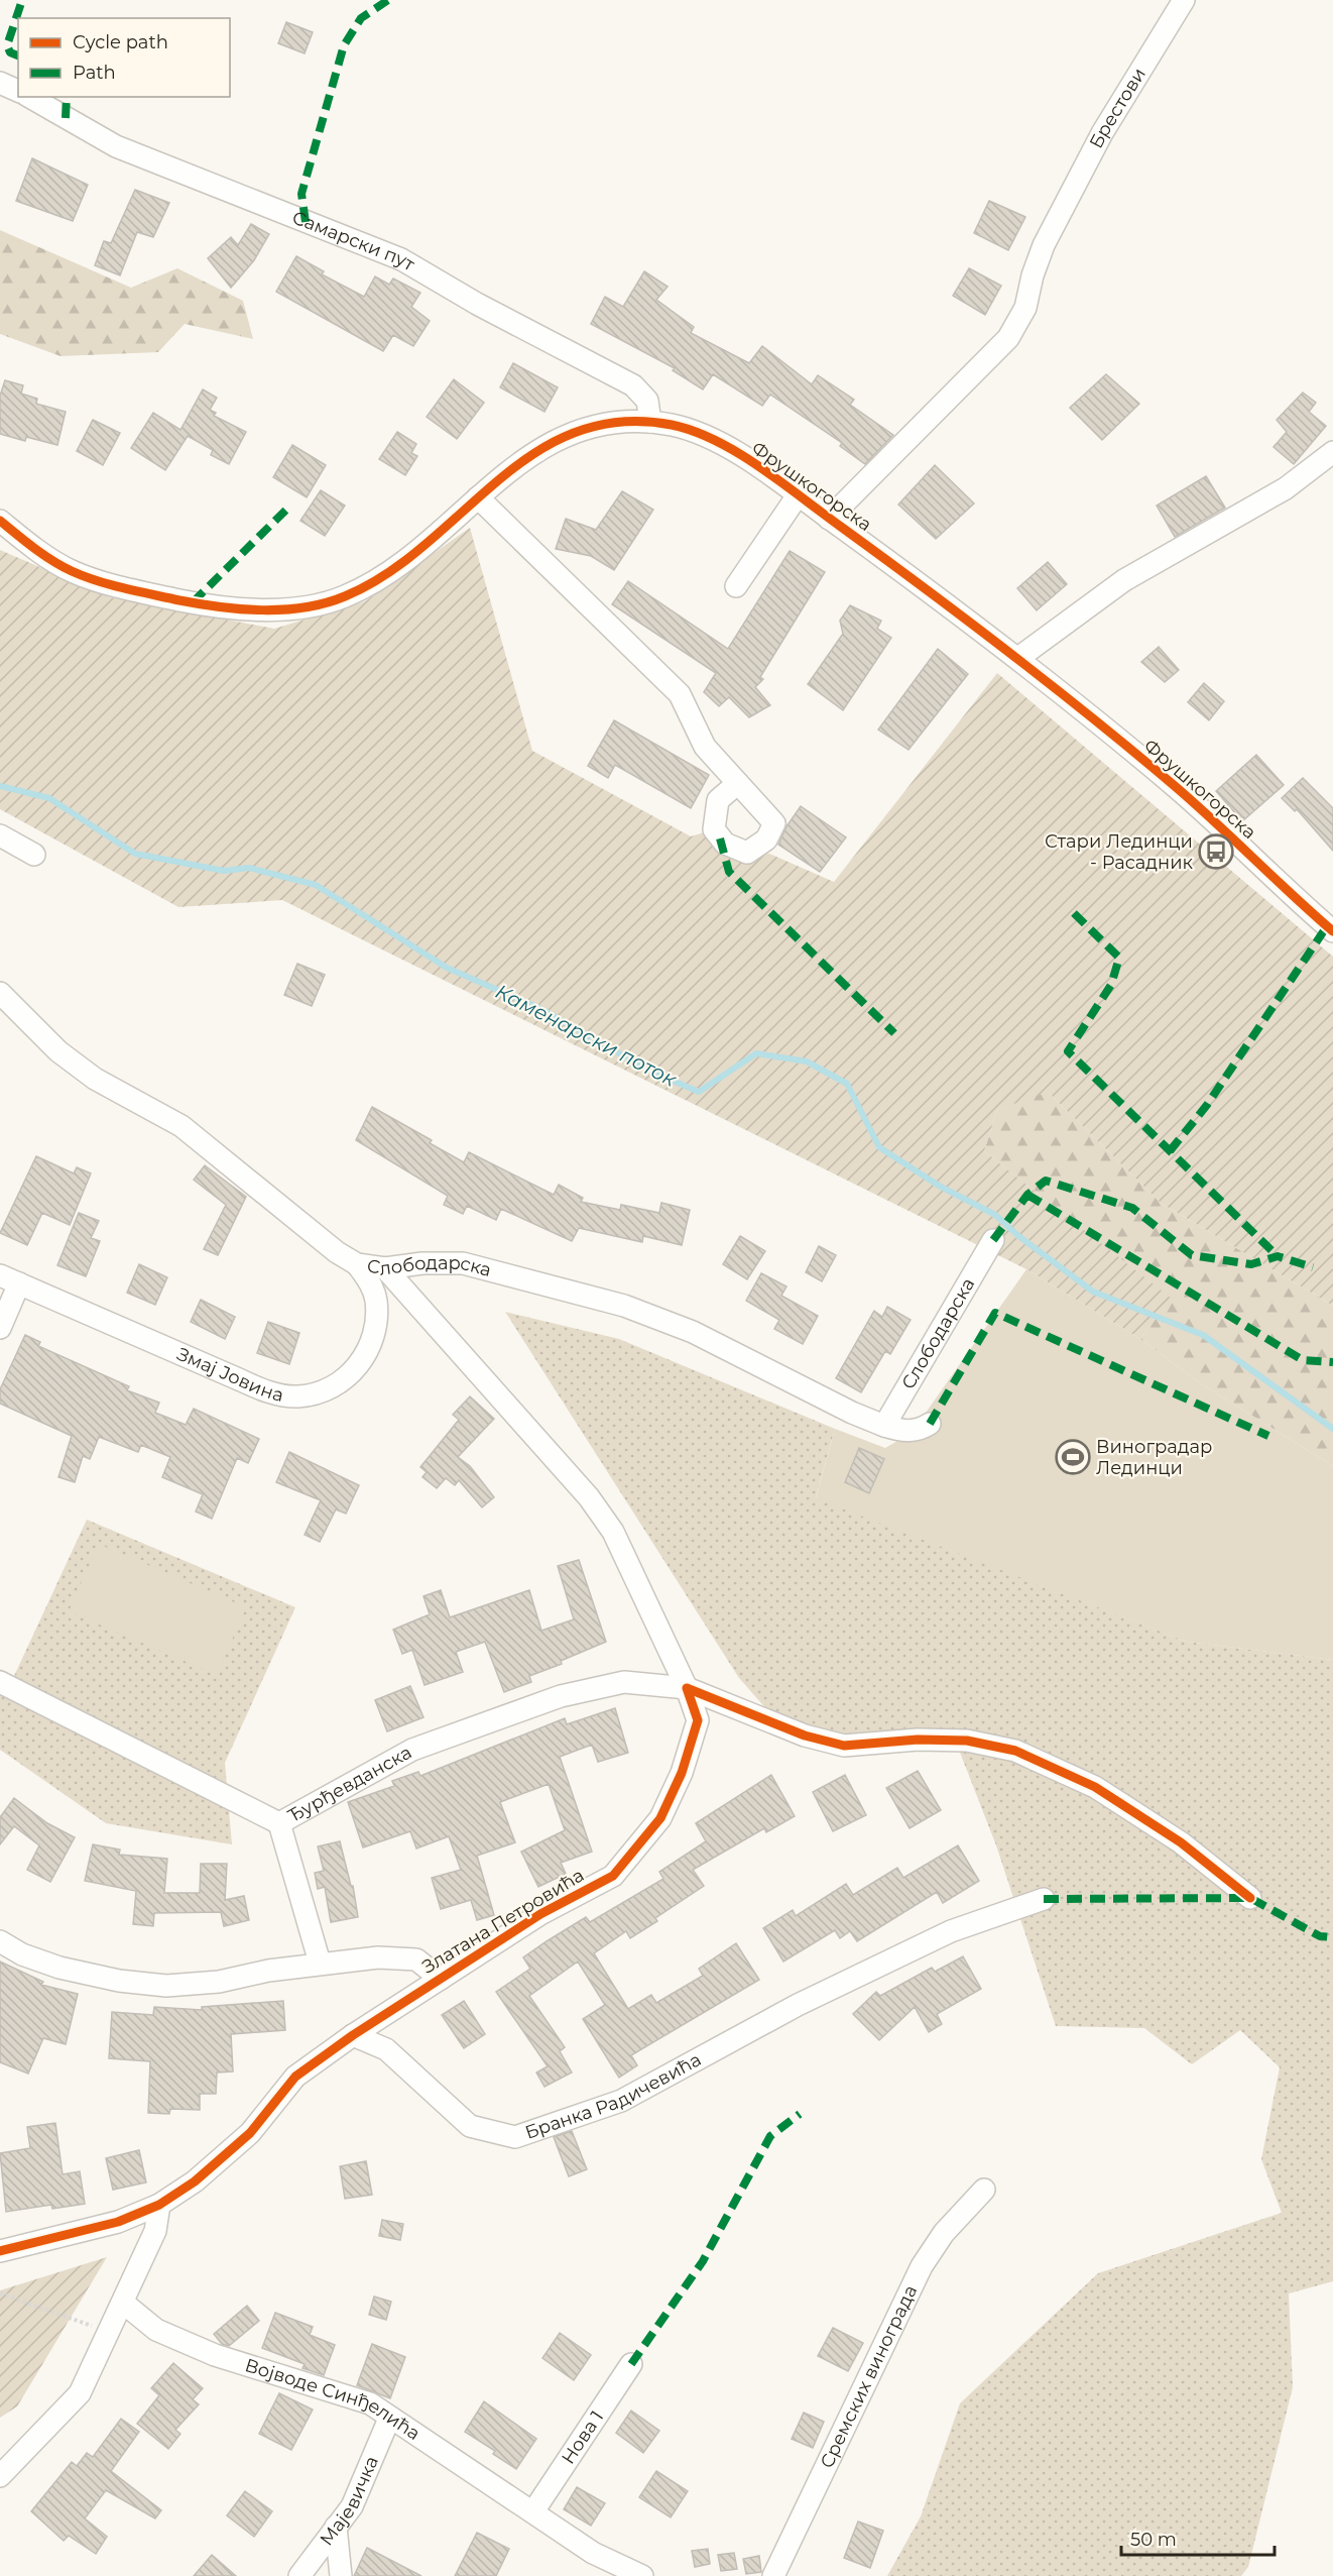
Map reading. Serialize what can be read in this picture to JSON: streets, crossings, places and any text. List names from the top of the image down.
{
  "streets": {
    "street": [
      "Брестови",
      "Самарски пут",
      "Фрушкогорска",
      "Слободарска",
      "Змај Јовина",
      "Ђурђевданска",
      "Златана Петровића",
      "Бранка Радичевића",
      "Сремских винограда",
      "Војводе Синђелића",
      "Нова 1",
      "Мајевичка"
    ]
  },
  "crossings": [
    ["Брестови", "Фрушкогорска"],
    ["Самарски пут", "Фрушкогорска"],
    ["Слободарска", "Змај Јовина"],
    ["Слободарска", "Златана Петровића"],
    ["Ђурђевданска", "Златана Петровића"],
    ["Златана Петровића", "Бранка Радичевића"],
    ["Војводе Синђелића", "Нова 1"],
    ["Војводе Синђелића", "Мајевичка"]
  ],
  "water": ["Каменарски поток"],
  "places": {
    "bus stop": ["Стари Лединци - Расадник"],
    "sports": ["Виноградар Лединци"]
  },
  "legend": ["Cycle path", "Path"],
  "scale_bar": "50 m"
}
